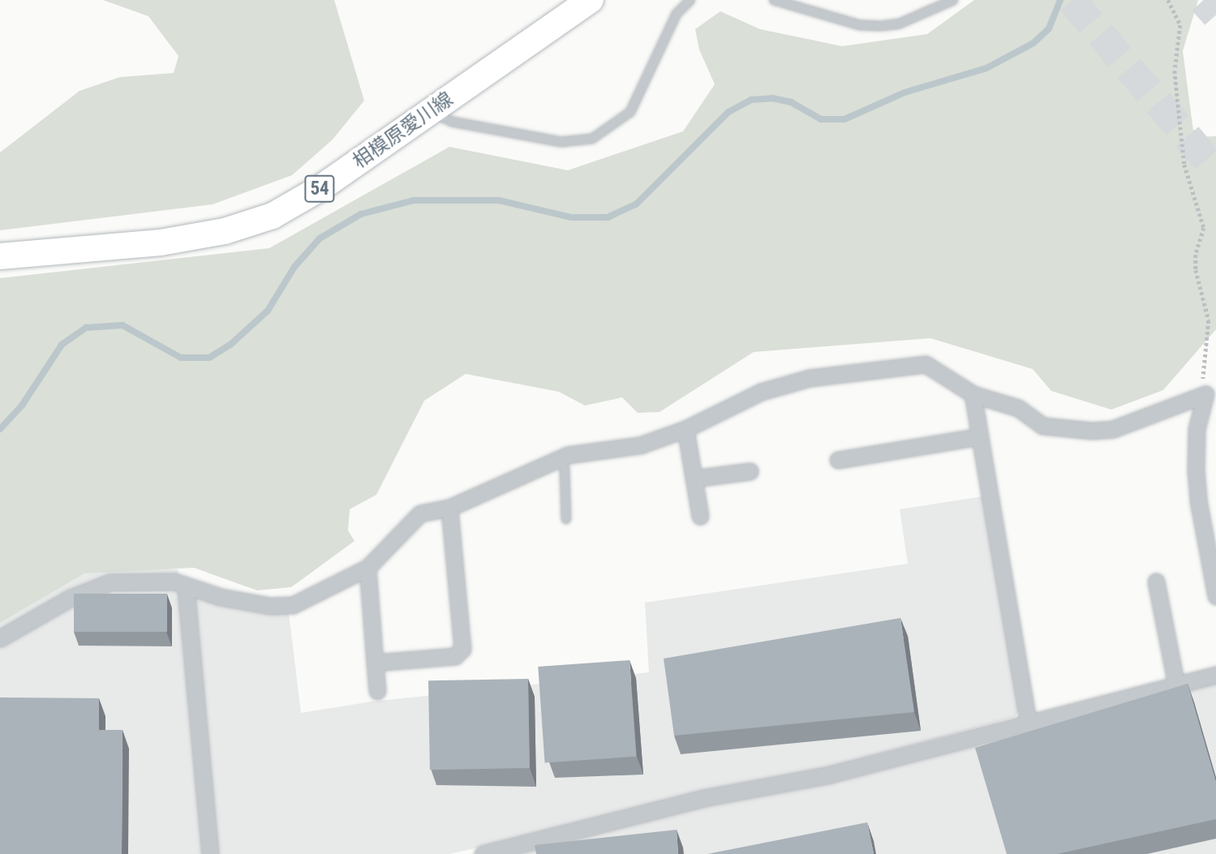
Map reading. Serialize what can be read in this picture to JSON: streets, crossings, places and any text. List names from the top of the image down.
{
  "streets": {
    "main road": ["相模原愛川線", "54"]
  }
}
